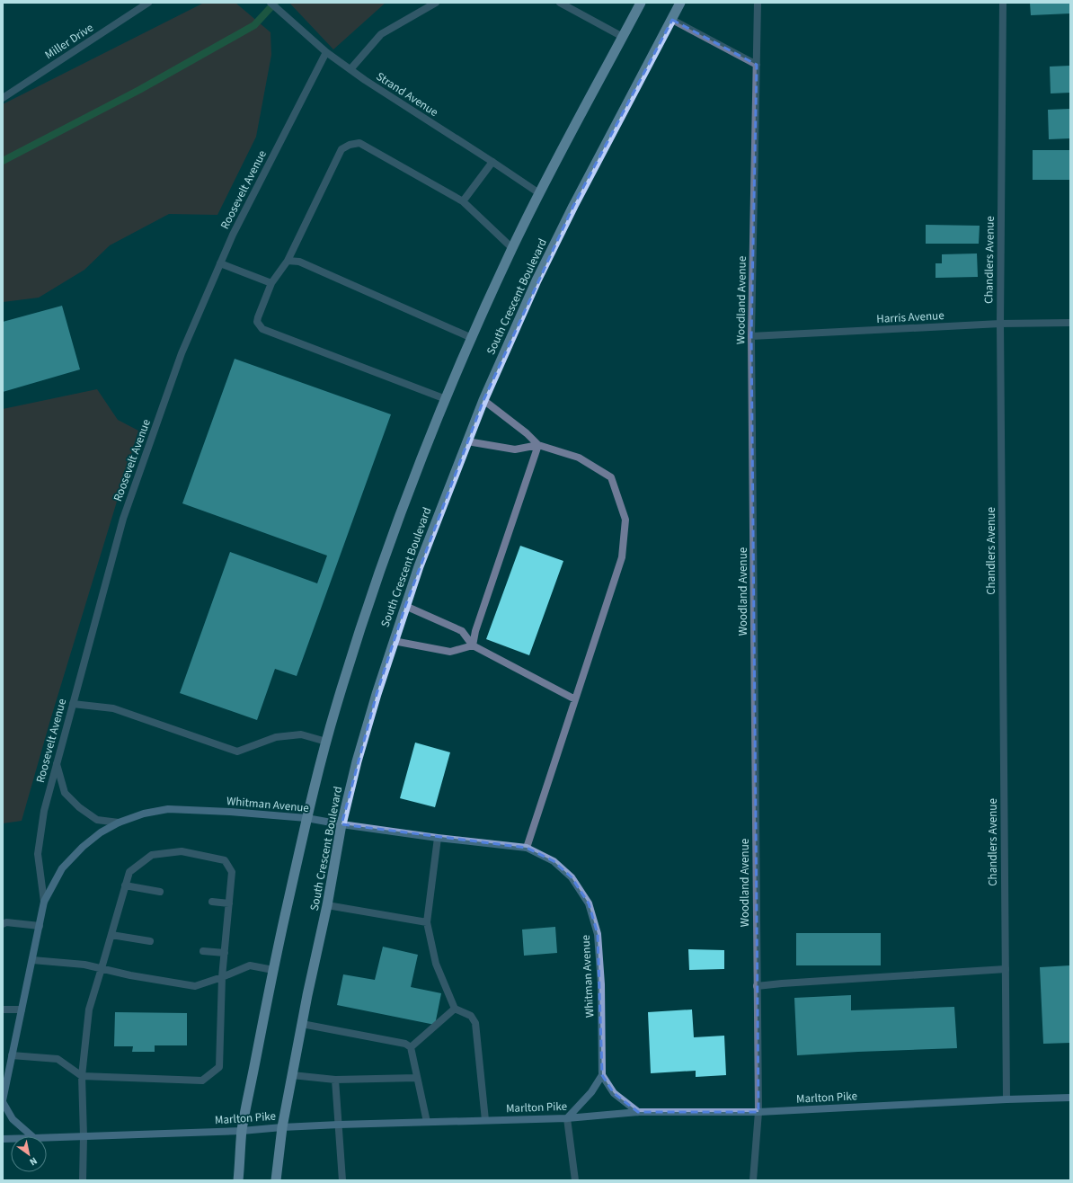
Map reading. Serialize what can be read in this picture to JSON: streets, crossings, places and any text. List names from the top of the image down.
{
  "streets": {
    "highway": ["South Crescent Boulevard"],
    "main road": ["Whitman Avenue", "Marlton Pike"],
    "street": [
      "Miller Drive",
      "Strand Avenue",
      "Roosevelt Avenue",
      "Chandlers Avenue",
      "Woodland Avenue",
      "Harris Avenue"
    ]
  },
  "crossings": [
    ["Strand Avenue", "Roosevelt Avenue"],
    ["Strand Avenue", "South Crescent Boulevard"],
    ["Roosevelt Avenue", "Whitman Avenue"],
    ["Chandlers Avenue", "Harris Avenue"],
    ["Chandlers Avenue", "Marlton Pike"],
    ["South Crescent Boulevard", "Whitman Avenue"],
    ["South Crescent Boulevard", "Marlton Pike"],
    ["Woodland Avenue", "Harris Avenue"],
    ["Woodland Avenue", "Marlton Pike"]
  ],
  "north": "bottom right"
}
